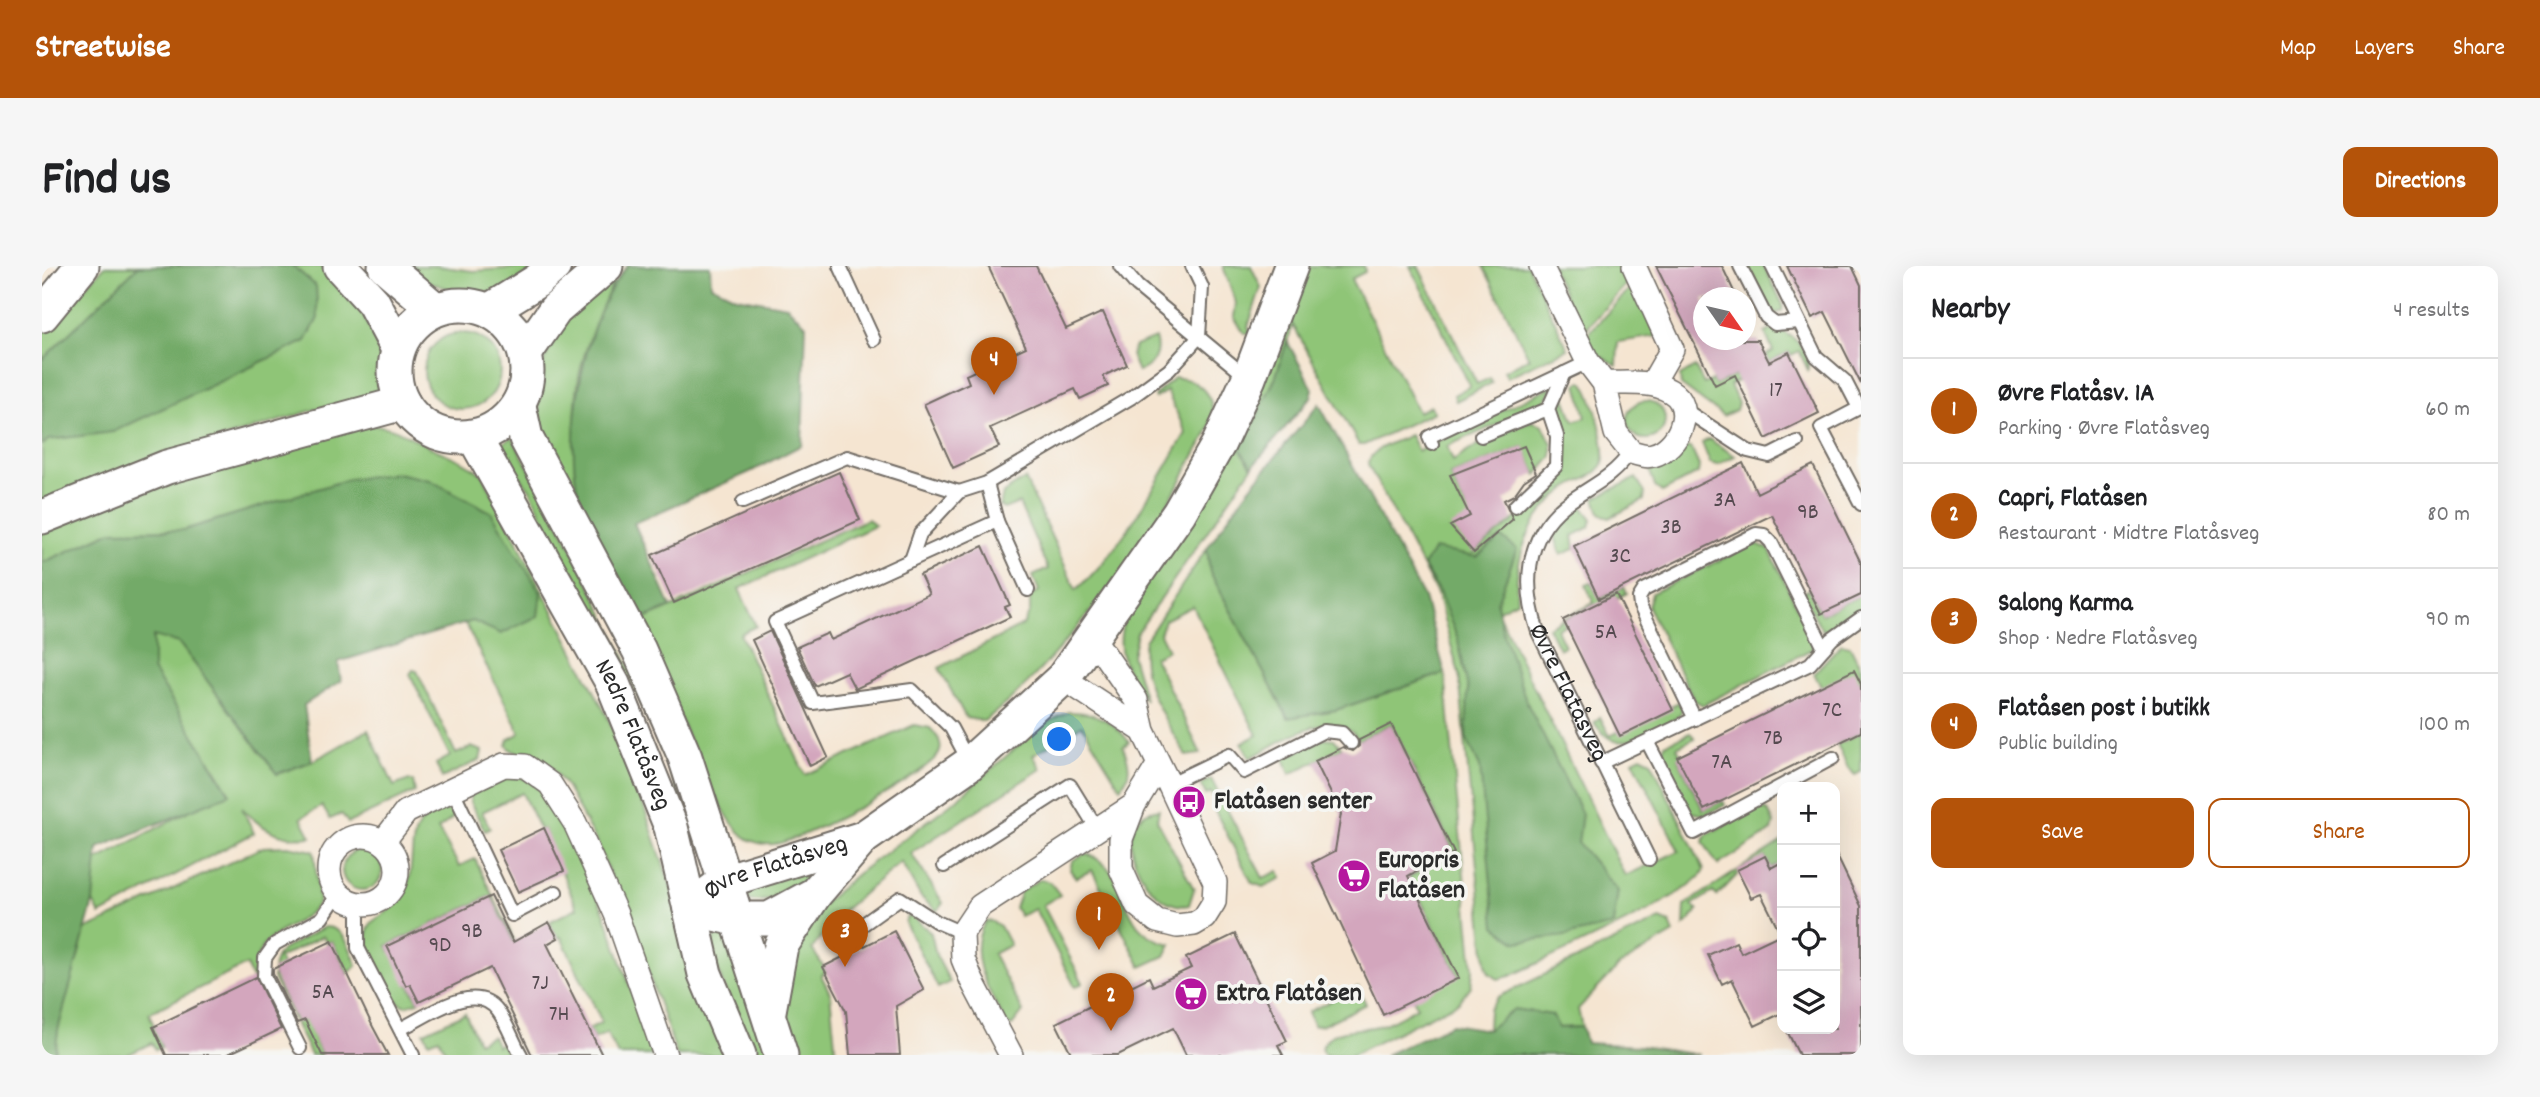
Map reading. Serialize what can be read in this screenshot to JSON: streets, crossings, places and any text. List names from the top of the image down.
{
  "streets": {
    "street": ["Øvre Flatåsveg", "Nedre Flatåsveg"]
  },
  "crossings": [
    ["Øvre Flatåsveg", "Nedre Flatåsveg"]
  ],
  "places": {
    "bus stop": ["Flatåsen senter"],
    "supermarket": ["Europris Flatåsen", "Extra Flatåsen"]
  },
  "house_numbers": [
    "17",
    "3A",
    "9B",
    "3B",
    "3C",
    "5A",
    "7C",
    "7B",
    "7A",
    "9B",
    "9D",
    "7J",
    "5A",
    "7H"
  ],
  "north": "bottom right",
  "page": {
    "header": "Streetwise",
    "nav": ["Map", "Layers", "Share"],
    "title": "Find us",
    "buttons": [
      "Directions",
      ["Save", "Share"]
    ],
    "heading": ["Nearby", "4 results"],
    "pins": [
      "4",
      "1",
      "3",
      "2"
    ],
    "list": [
      {
        "mark": "1",
        "name": "Øvre Flatåsv. 1A",
        "note": "Parking · Øvre Flatåsveg",
        "value": "60 m"
      },
      {
        "mark": "2",
        "name": "Capri, Flatåsen",
        "note": "Restaurant · Midtre Flatåsveg",
        "value": "80 m"
      },
      {
        "mark": "3",
        "name": "Salong Karma",
        "note": "Shop · Nedre Flatåsveg",
        "value": "90 m"
      },
      {
        "mark": "4",
        "name": "Flatåsen post i butikk",
        "note": "Public building",
        "value": "100 m"
      }
    ],
    "map_buttons": ["+", "−"]
  }
}
